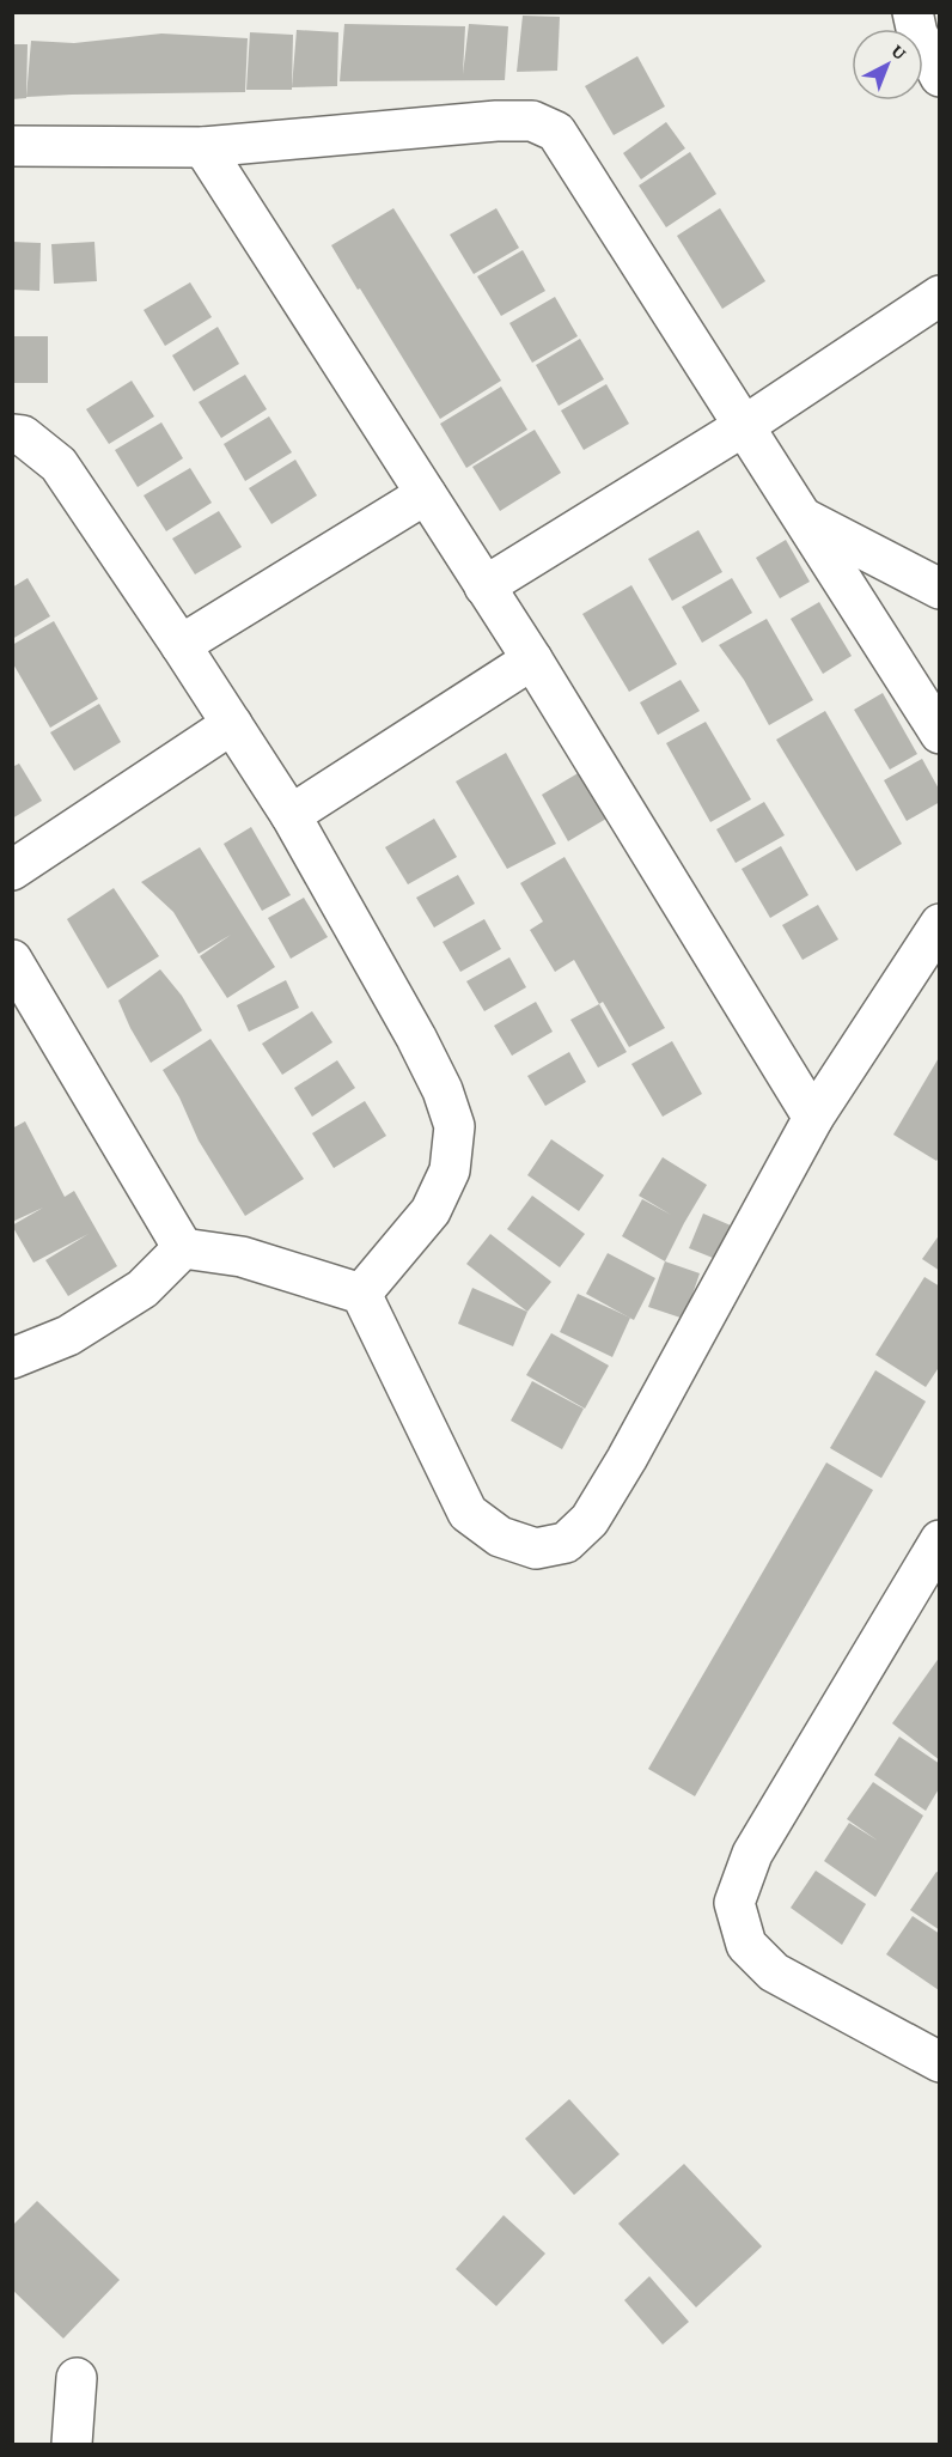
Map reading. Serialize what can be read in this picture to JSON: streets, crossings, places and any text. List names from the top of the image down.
{
  "north": "top right"
}
